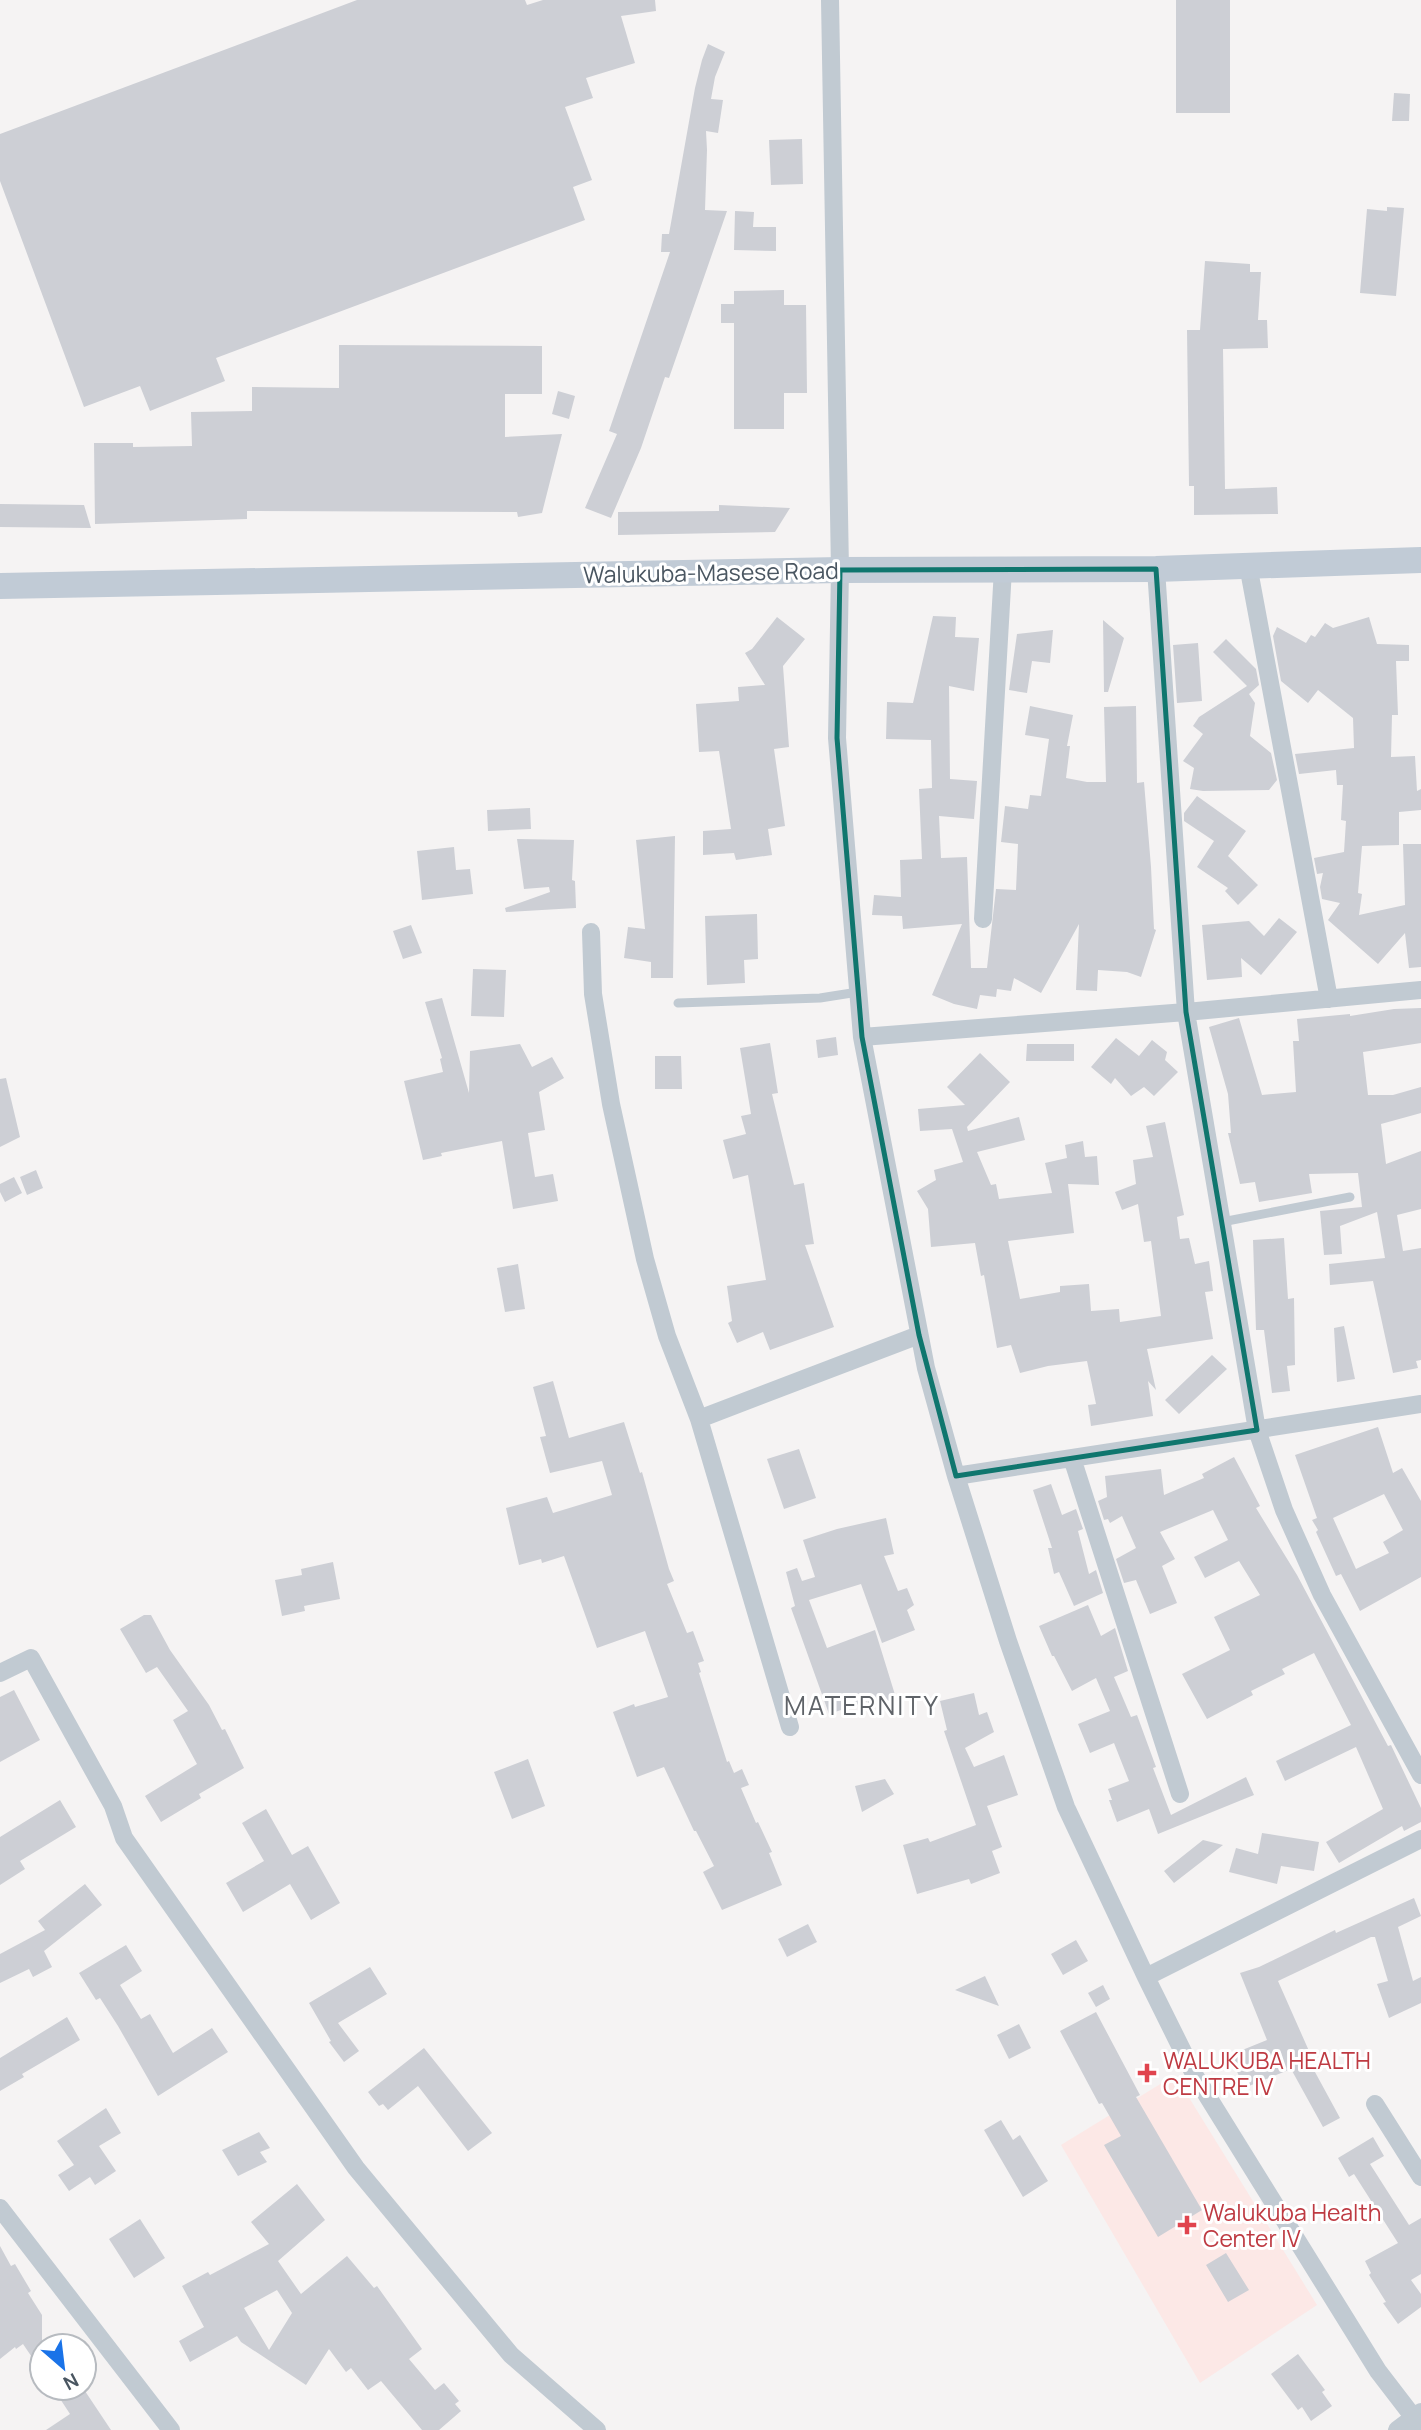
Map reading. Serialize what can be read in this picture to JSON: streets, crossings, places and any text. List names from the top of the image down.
{
  "streets": {
    "street": ["Walukuba-Masese Road"]
  },
  "districts": ["MATERNITY"],
  "places": {
    "health": ["WALUKUBA HEALTH CENTRE IV", "Walukuba Health Center IV"]
  },
  "north": "bottom right"
}
